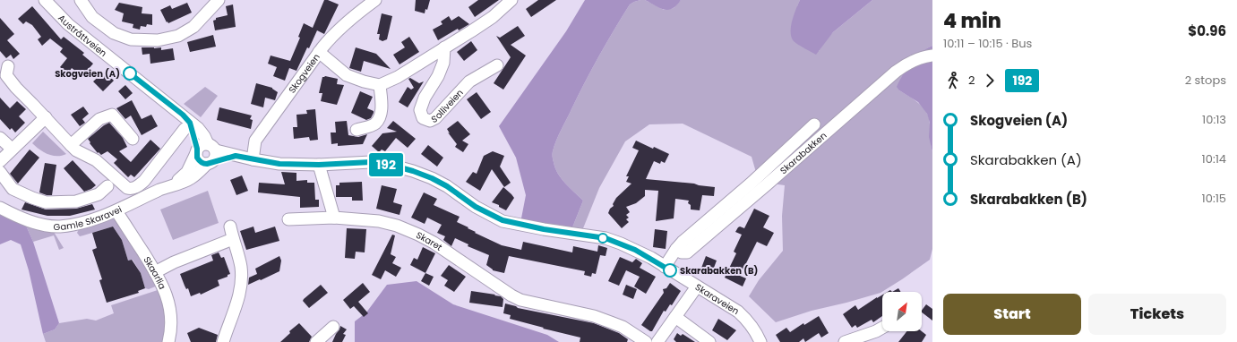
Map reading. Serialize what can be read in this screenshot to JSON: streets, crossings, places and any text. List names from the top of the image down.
{
  "streets": {
    "street": [
      "Austråttveien",
      "Skogveien",
      "Solliveien",
      "Skarabakken",
      "Gamle Skaravei",
      "Skaret",
      "Skaarlia",
      "Skaraveien"
    ]
  },
  "crossings": [
    ["Skogveien", "Skaraveien"],
    ["Skarabakken", "Skaraveien"],
    ["Gamle Skaravei", "Skaarlia"],
    ["Gamle Skaravei", "Skaraveien"]
  ],
  "places": ["Skogveien (A)", "Skarabakken (B)"],
  "lines": ["bus line 192"],
  "north": "top right",
  "page": {
    "on_map": "192",
    "heading": ["4 min", "10:11 – 10:15 · Bus", "$0.96"],
    "legs": ["2", "192", "2 stops"],
    "list": [
      {
        "name": "Skogveien (A)",
        "value": "10:13"
      },
      {
        "name": "Skarabakken (A)",
        "value": "10:14"
      },
      {
        "name": "Skarabakken (B)",
        "value": "10:15"
      }
    ],
    "buttons": ["Start", "Tickets"]
  }
}
